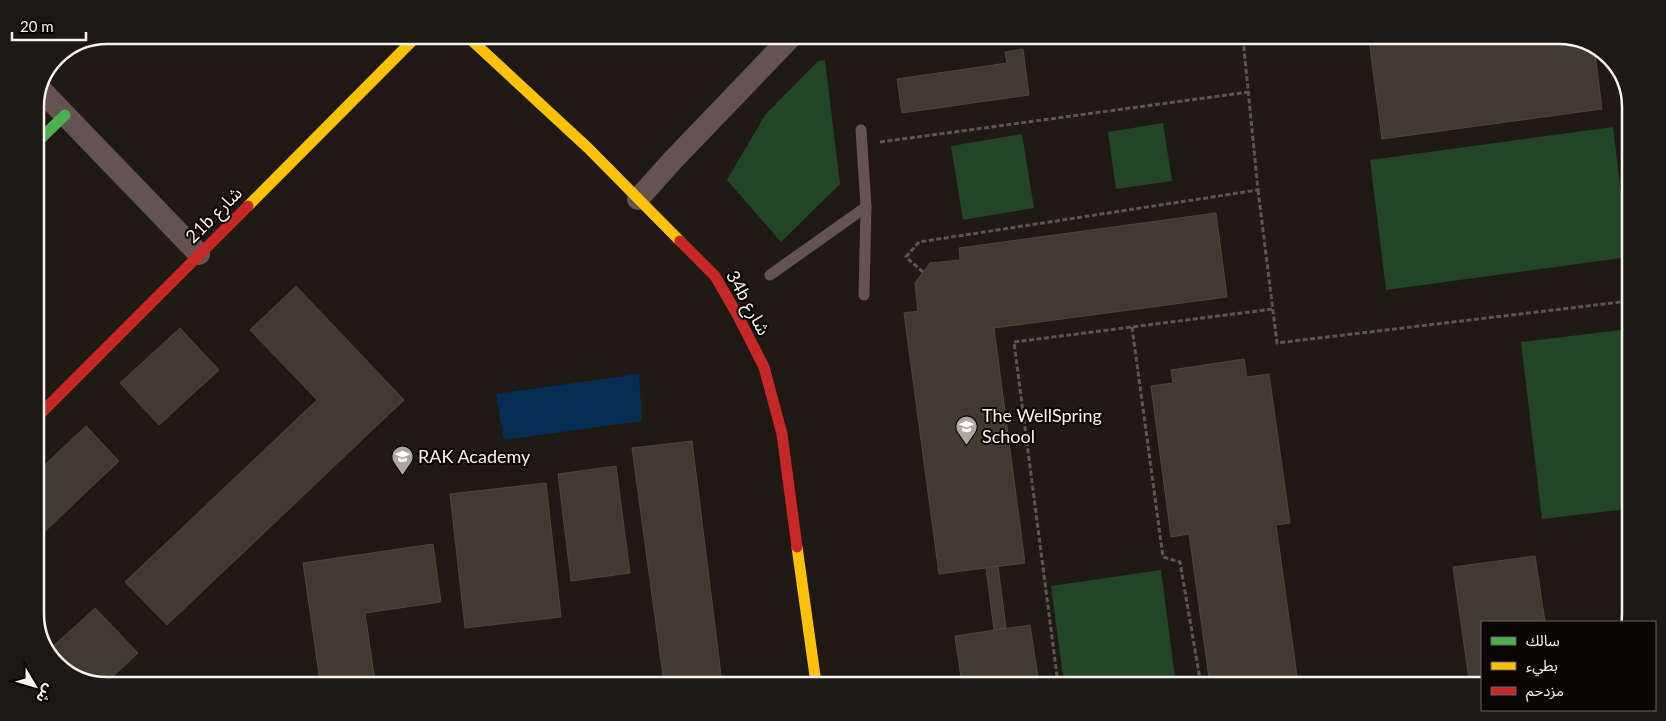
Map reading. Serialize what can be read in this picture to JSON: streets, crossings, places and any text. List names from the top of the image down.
{
  "streets": {
    "street": ["21b شارع", "34b شارع"]
  },
  "places": {
    "school or university": ["The WellSpring School", "RAK Academy"]
  },
  "legend": ["سالك", "بطيء", "مزدحم"],
  "scale_bar": "20 m",
  "north": "bottom right"
}
